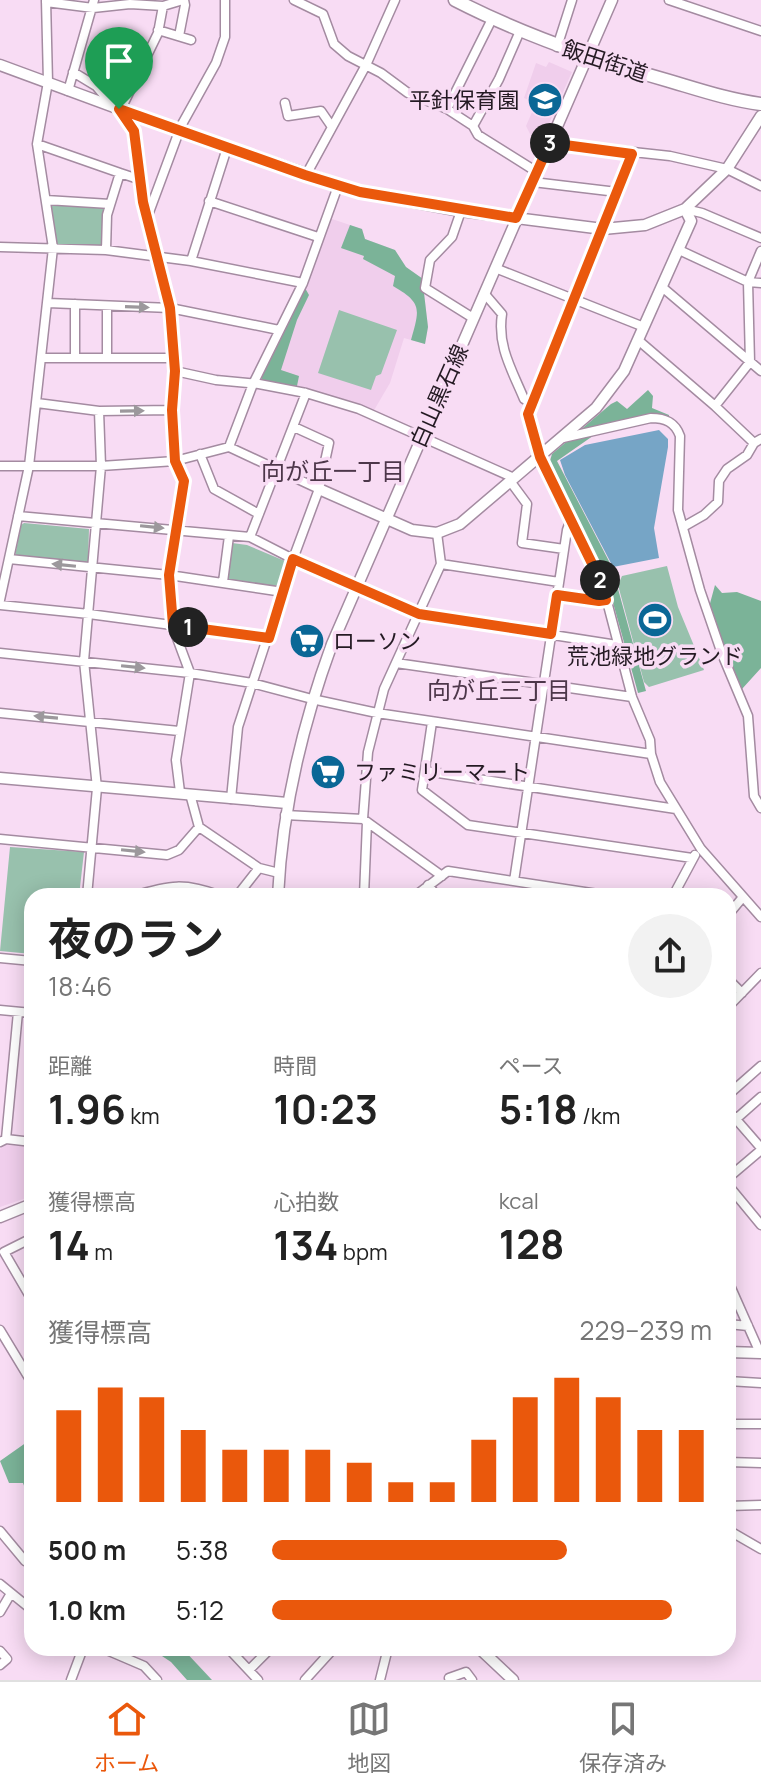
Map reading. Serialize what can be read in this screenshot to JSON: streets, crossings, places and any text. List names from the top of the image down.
{
  "streets": {
    "main road": ["飯田街道"],
    "street": ["白山黒石線"]
  },
  "crossings": [
    ["飯田街道", "白山黒石線"]
  ],
  "districts": ["向が丘一丁目", "向が丘三丁目"],
  "places": {
    "school or university": ["平針保育園"],
    "sports": ["荒池緑地グランド"],
    "supermarket": ["ローソン", "ファミリーマート"]
  },
  "page": {
    "pins": ["3", "2", "1"],
    "heading": ["夜のラン", "18:46"],
    "stats": [
      ["距離", "1.96 km"],
      ["時間", "10:23"],
      ["ペース", "5:18 /km"],
      ["獲得標高", "14 m"],
      ["心拍数", "134 bpm"],
      ["kcal", "128"]
    ],
    "chart": ["獲得標高", "229–239 m"],
    "list": [
      {
        "name": "500 m",
        "note": "5:38"
      },
      {
        "name": "1.0 km",
        "note": "5:12"
      }
    ],
    "tabs": ["ホーム", "地図", "保存済み"]
  }
}
